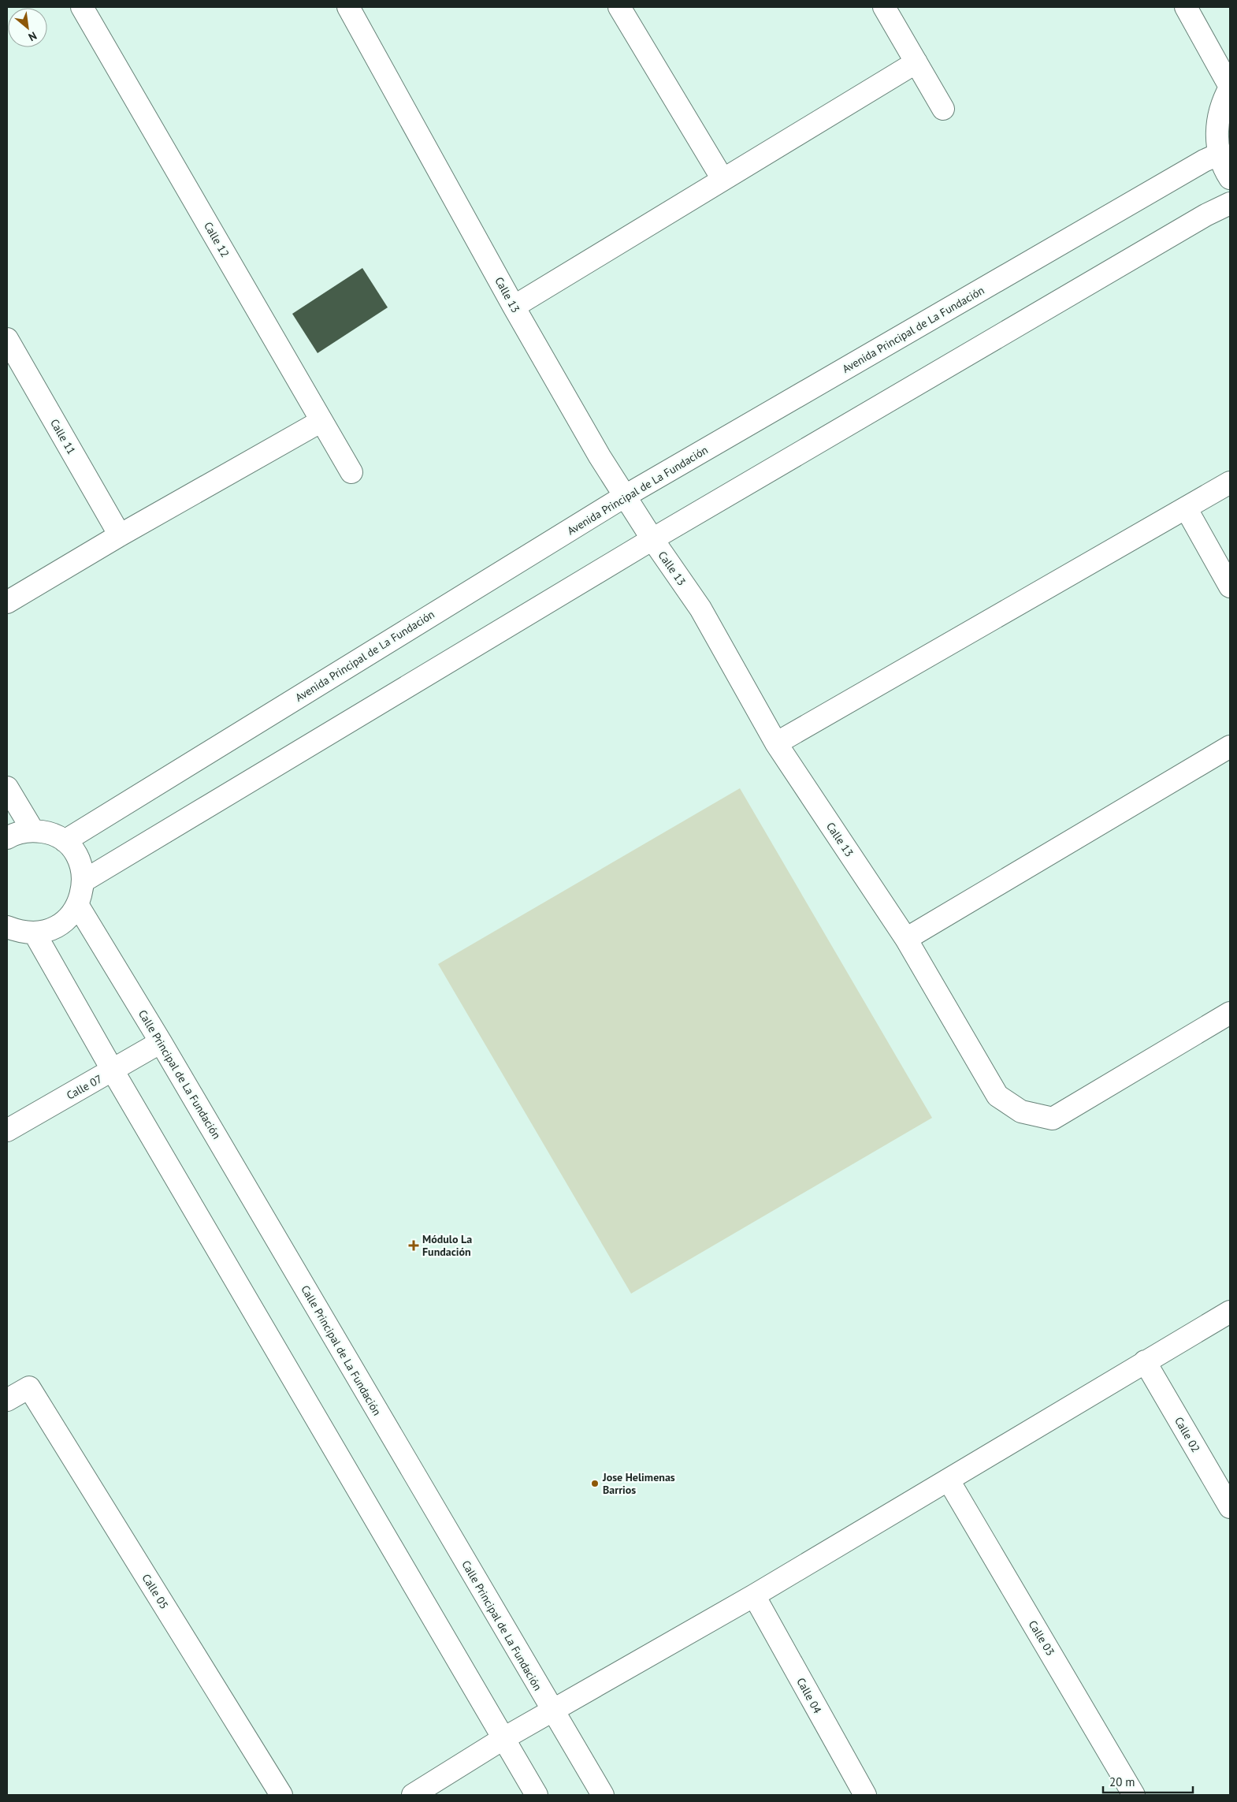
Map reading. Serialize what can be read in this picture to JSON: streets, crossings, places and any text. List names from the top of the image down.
{
  "streets": {
    "street": [
      "Calle 12",
      "Calle 13",
      "Avenida Principal de La Fundación",
      "Calle 11",
      "Calle Principal de La Fundación",
      "Calle 07",
      "Calle 02",
      "Calle 05",
      "Calle 03",
      "Calle 04"
    ]
  },
  "crossings": [
    ["Calle 13", "Avenida Principal de La Fundación"],
    ["Calle Principal de La Fundación", "Calle 07"]
  ],
  "places": {
    "health": ["Módulo La Fundación"],
    "other": ["Jose Helimenas Barrios"]
  },
  "scale_bar": "20 m",
  "north": "bottom right"
}
